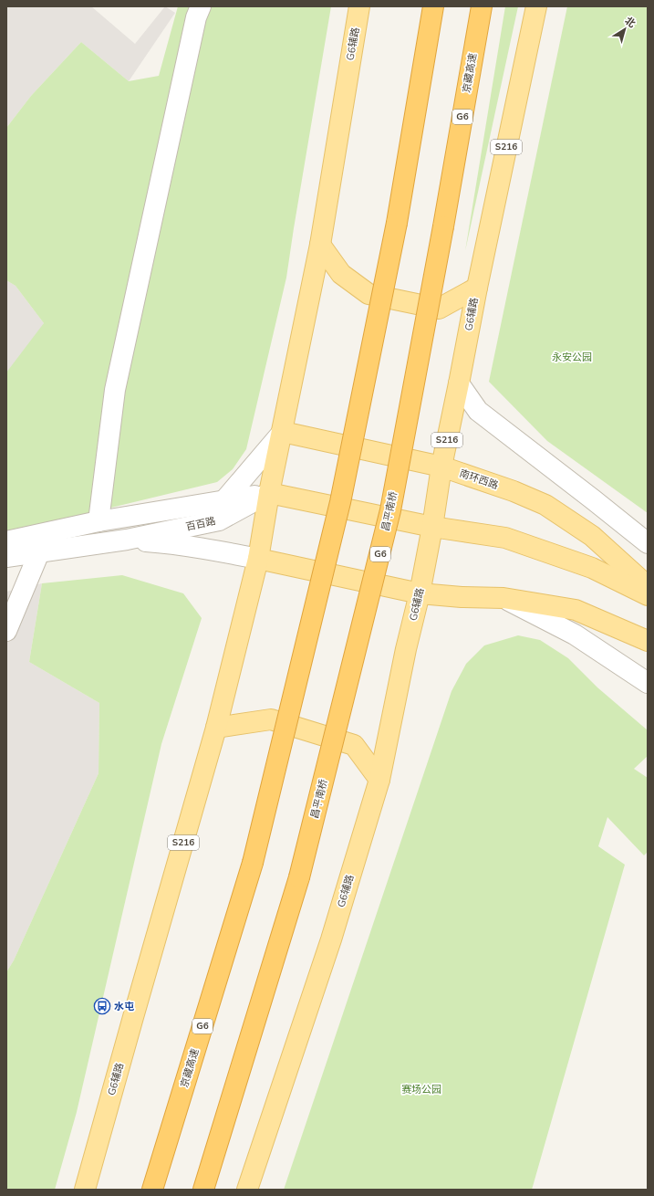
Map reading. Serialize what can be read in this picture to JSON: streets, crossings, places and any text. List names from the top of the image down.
{
  "streets": {
    "highway": ["京藏高速", "G6", "昌平南桥"],
    "main road": ["G6辅路", "S216", "南环西路"],
    "street": ["百百路"]
  },
  "crossings": [
    ["G6辅路", "南环西路"],
    ["G6辅路", "百百路"],
    ["京藏高速", "昌平南桥"]
  ],
  "parks": ["永安公园", "赛场公园"],
  "places": {
    "bus stop": ["水屯"]
  },
  "north": "top right"
}
